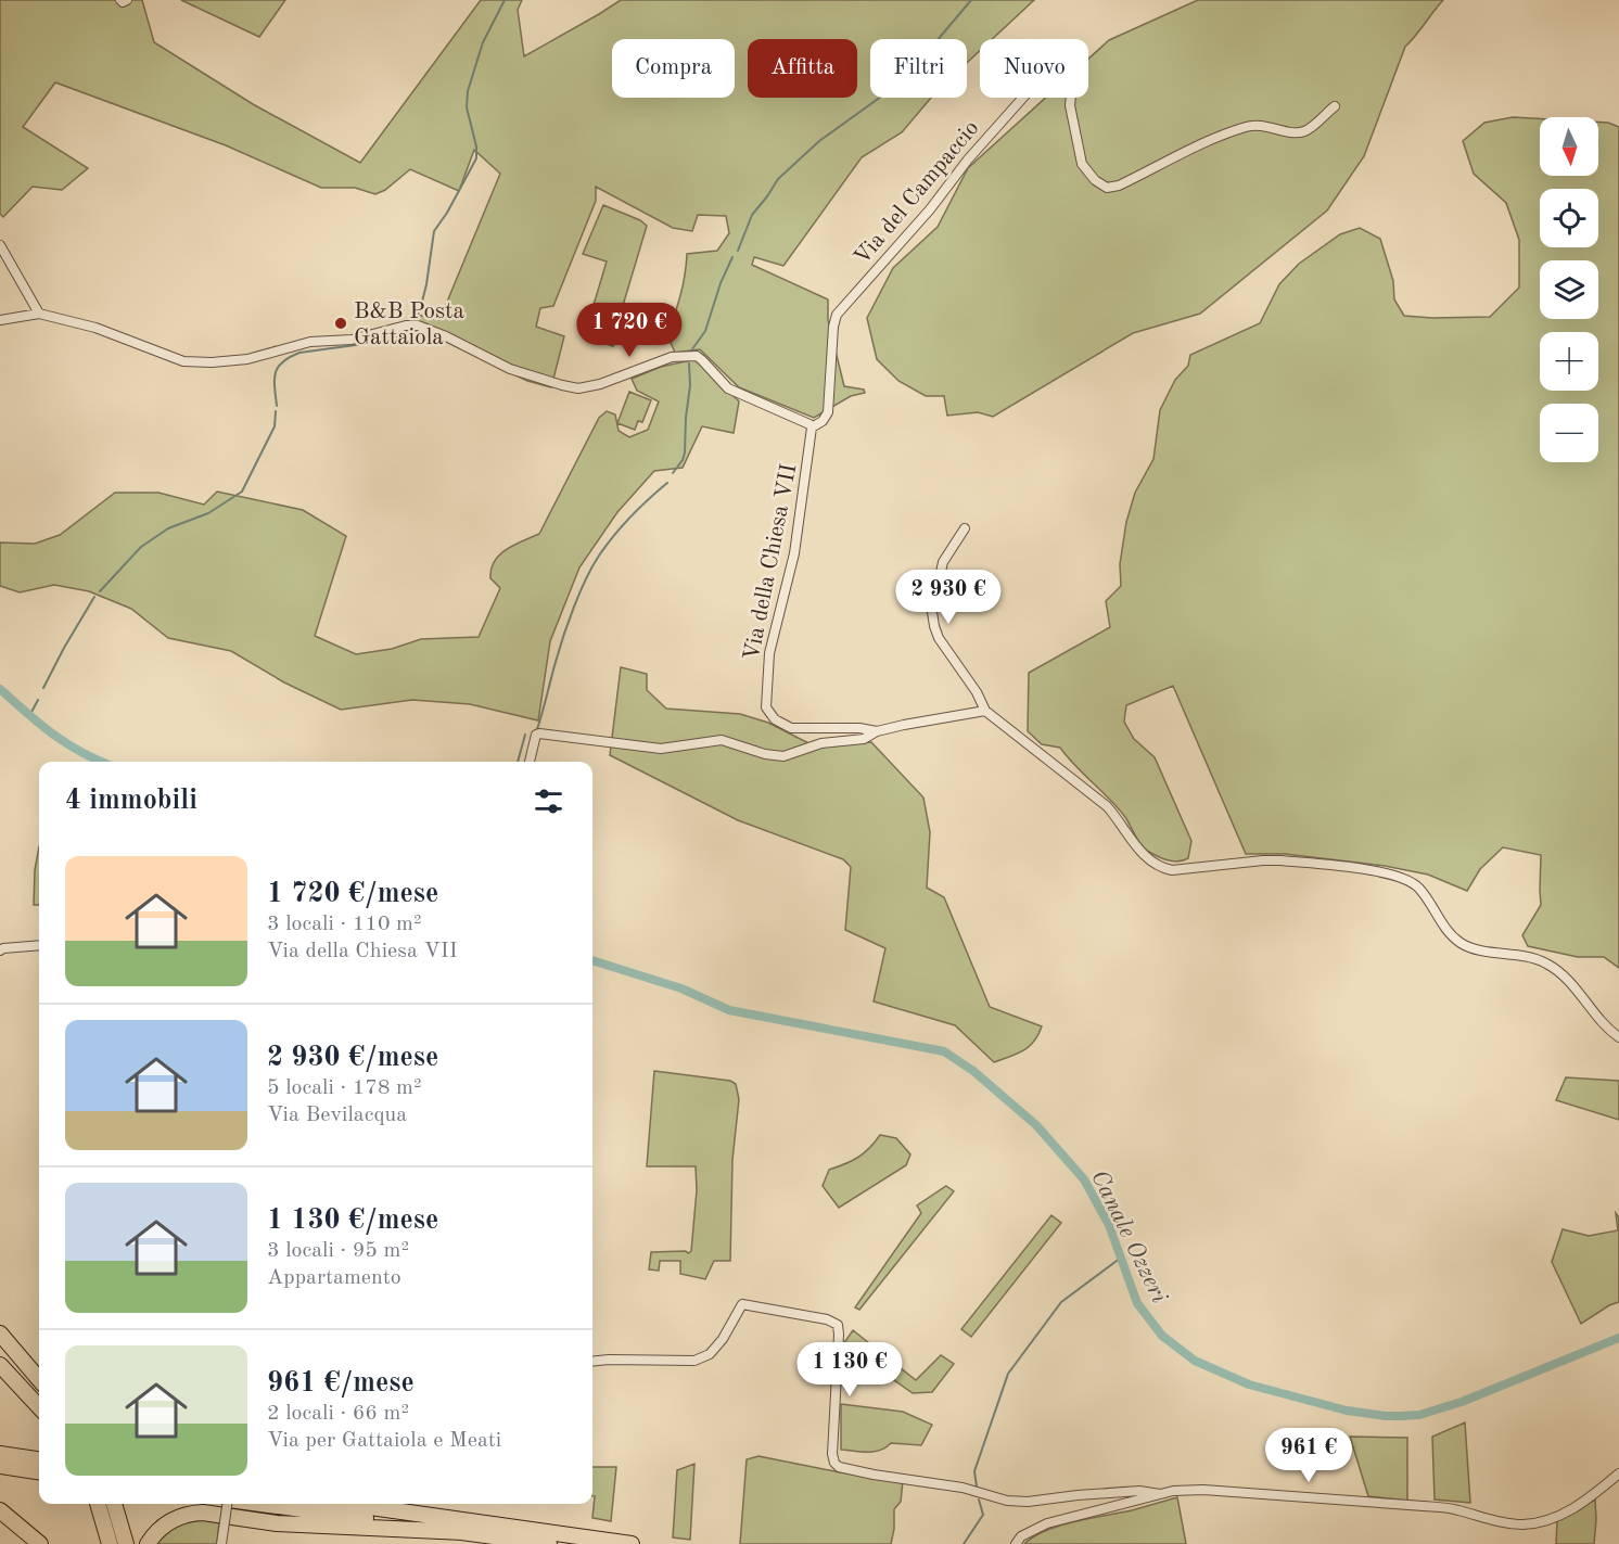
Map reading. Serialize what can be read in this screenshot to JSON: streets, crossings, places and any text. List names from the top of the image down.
{
  "streets": {
    "street": ["Via del Campaccio", "Via della Chiesa VII"]
  },
  "crossings": [
    ["Via del Campaccio", "Via della Chiesa VII"]
  ],
  "water": ["Canale Ozzeri"],
  "places": ["B&B Posta Gattaiola"],
  "north": "bottom",
  "page": {
    "chip": [
      "Compra",
      "Affitta",
      "Filtri",
      "Nuovo"
    ],
    "map_buttons": ["+", "−"],
    "price": [
      "1 720 €",
      "2 930 €",
      "1 130 €",
      "961 €"
    ],
    "heading": "4 immobili",
    "list": [
      {
        "name": "1 720 €/mese",
        "note": "3 locali · 110 m² · Via della Chiesa VII"
      },
      {
        "name": "2 930 €/mese",
        "note": "5 locali · 178 m² · Via Bevilacqua"
      },
      {
        "name": "1 130 €/mese",
        "note": "3 locali · 95 m² · Appartamento"
      },
      {
        "name": "961 €/mese",
        "note": "2 locali · 66 m² · Via per Gattaiola e Meati"
      }
    ]
  }
}
